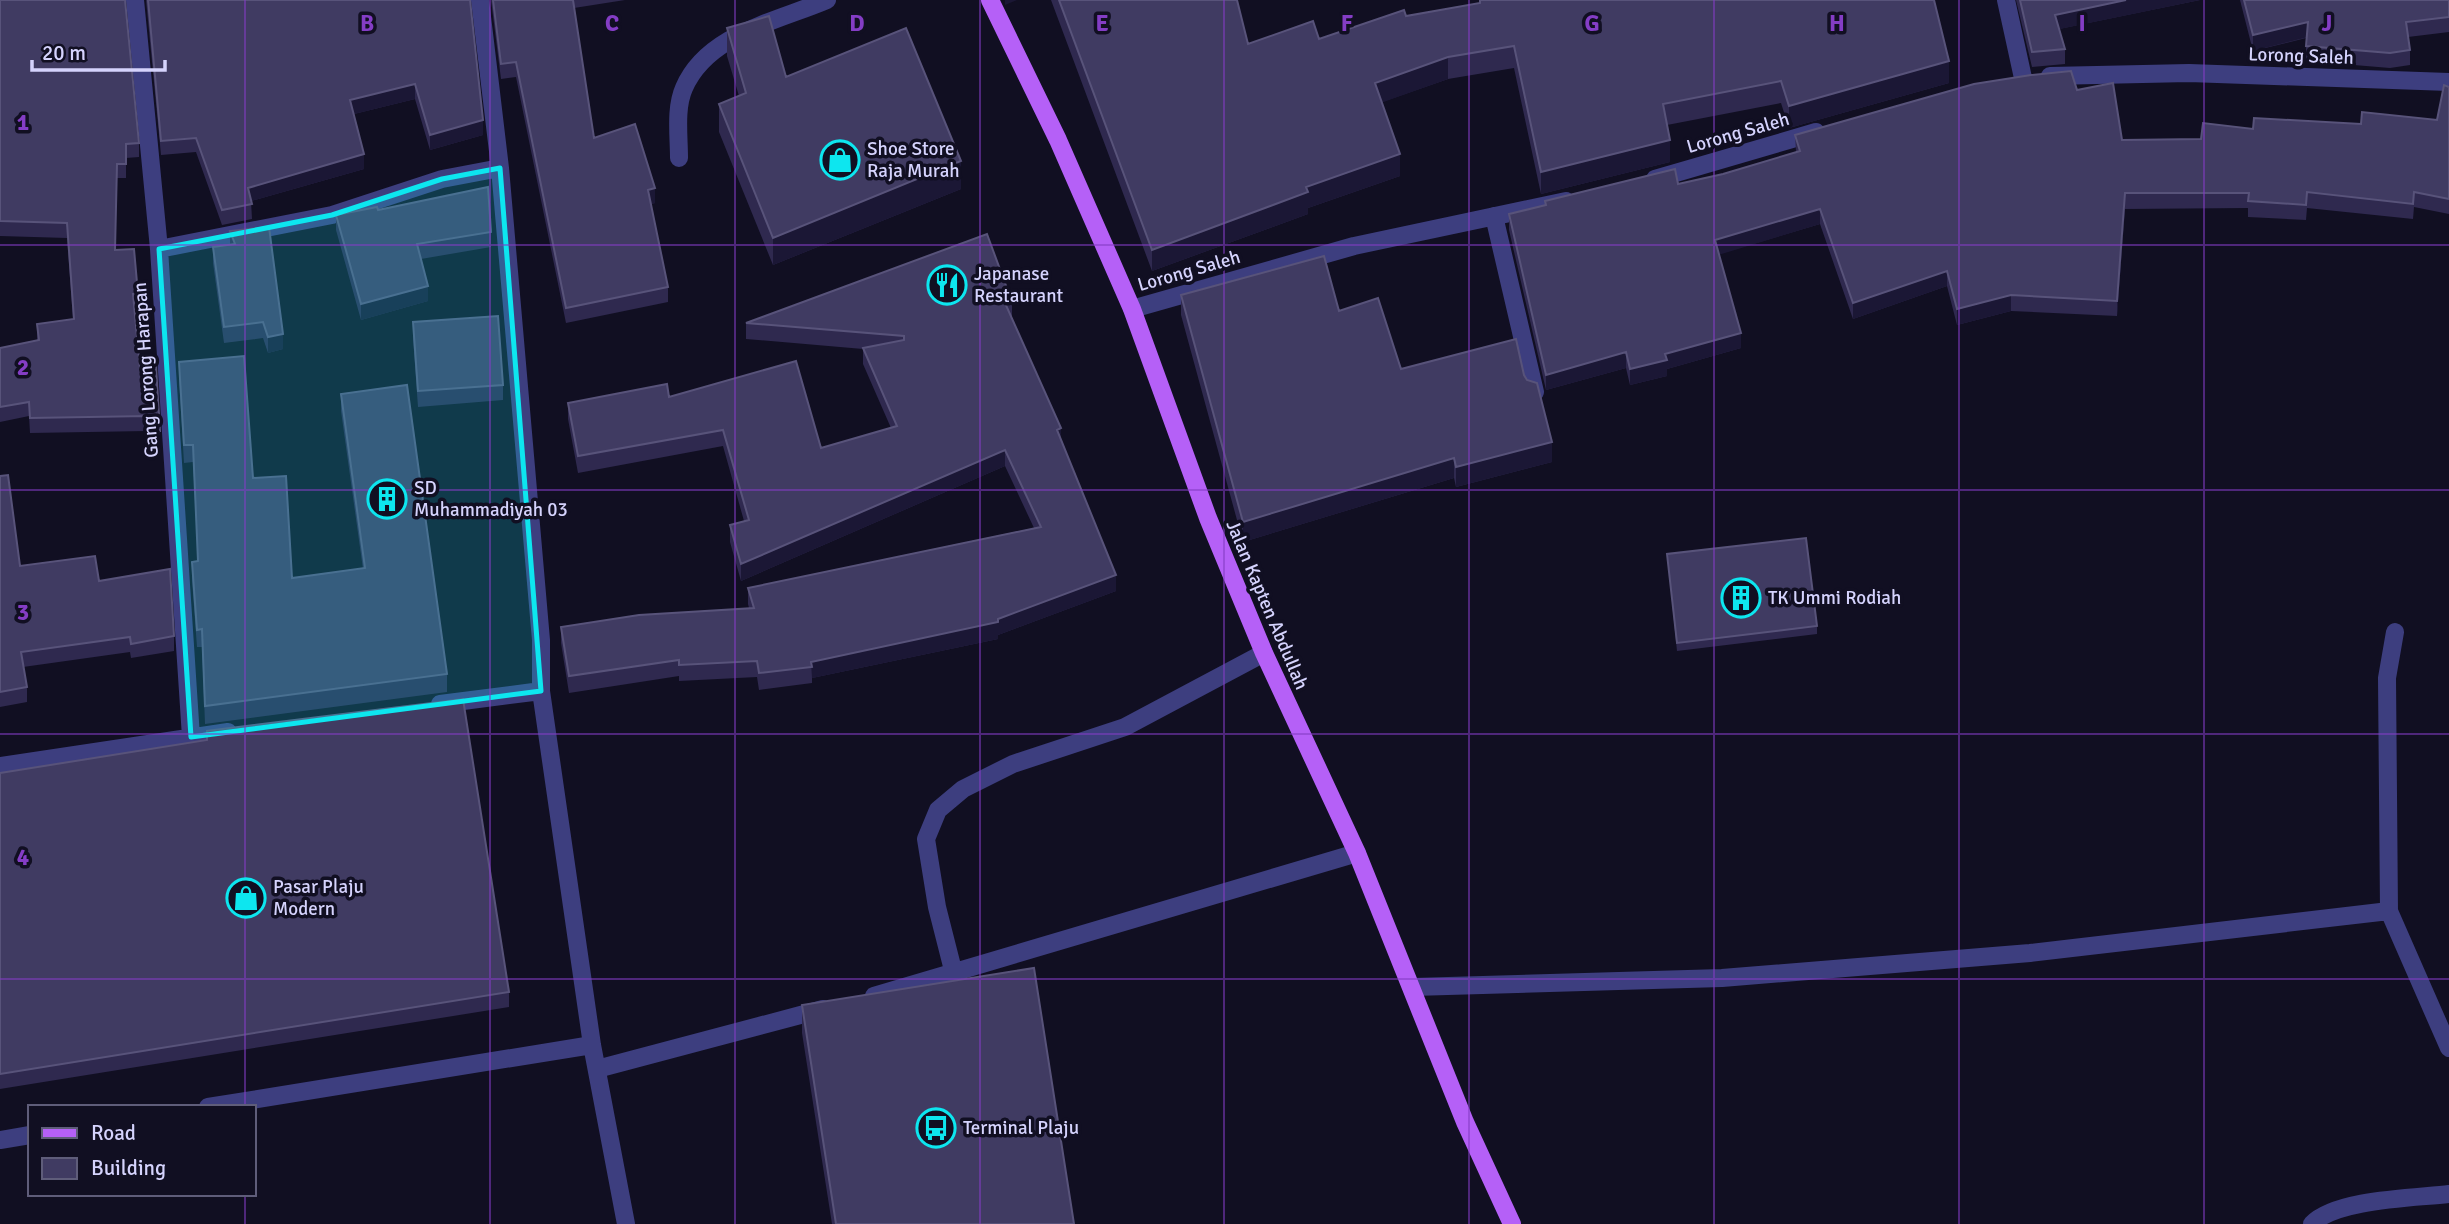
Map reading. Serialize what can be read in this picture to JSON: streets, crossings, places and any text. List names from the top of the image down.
{
  "streets": {
    "main road": ["Jalan Kapten Abdullah"],
    "street": ["Lorong Saleh", "Gang Lorong Harapan"]
  },
  "crossings": [
    ["Lorong Saleh", "Jalan Kapten Abdullah"]
  ],
  "places": {
    "shop": ["Shoe Store Raja Murah", "Pasar Plaju Modern"],
    "restaurant": ["Japanase Restaurant"],
    "building": ["SD Muhammadiyah 03", "TK Ummi Rodiah"],
    "bus stop": ["Terminal Plaju"]
  },
  "legend": ["Road", "Building"],
  "scale_bar": "20 m",
  "grid": {
    "columns": [
      "B",
      "C",
      "D",
      "E",
      "F",
      "G",
      "H",
      "I",
      "J"
    ],
    "rows": [
      "1",
      "2",
      "3",
      "4"
    ]
  }
}
